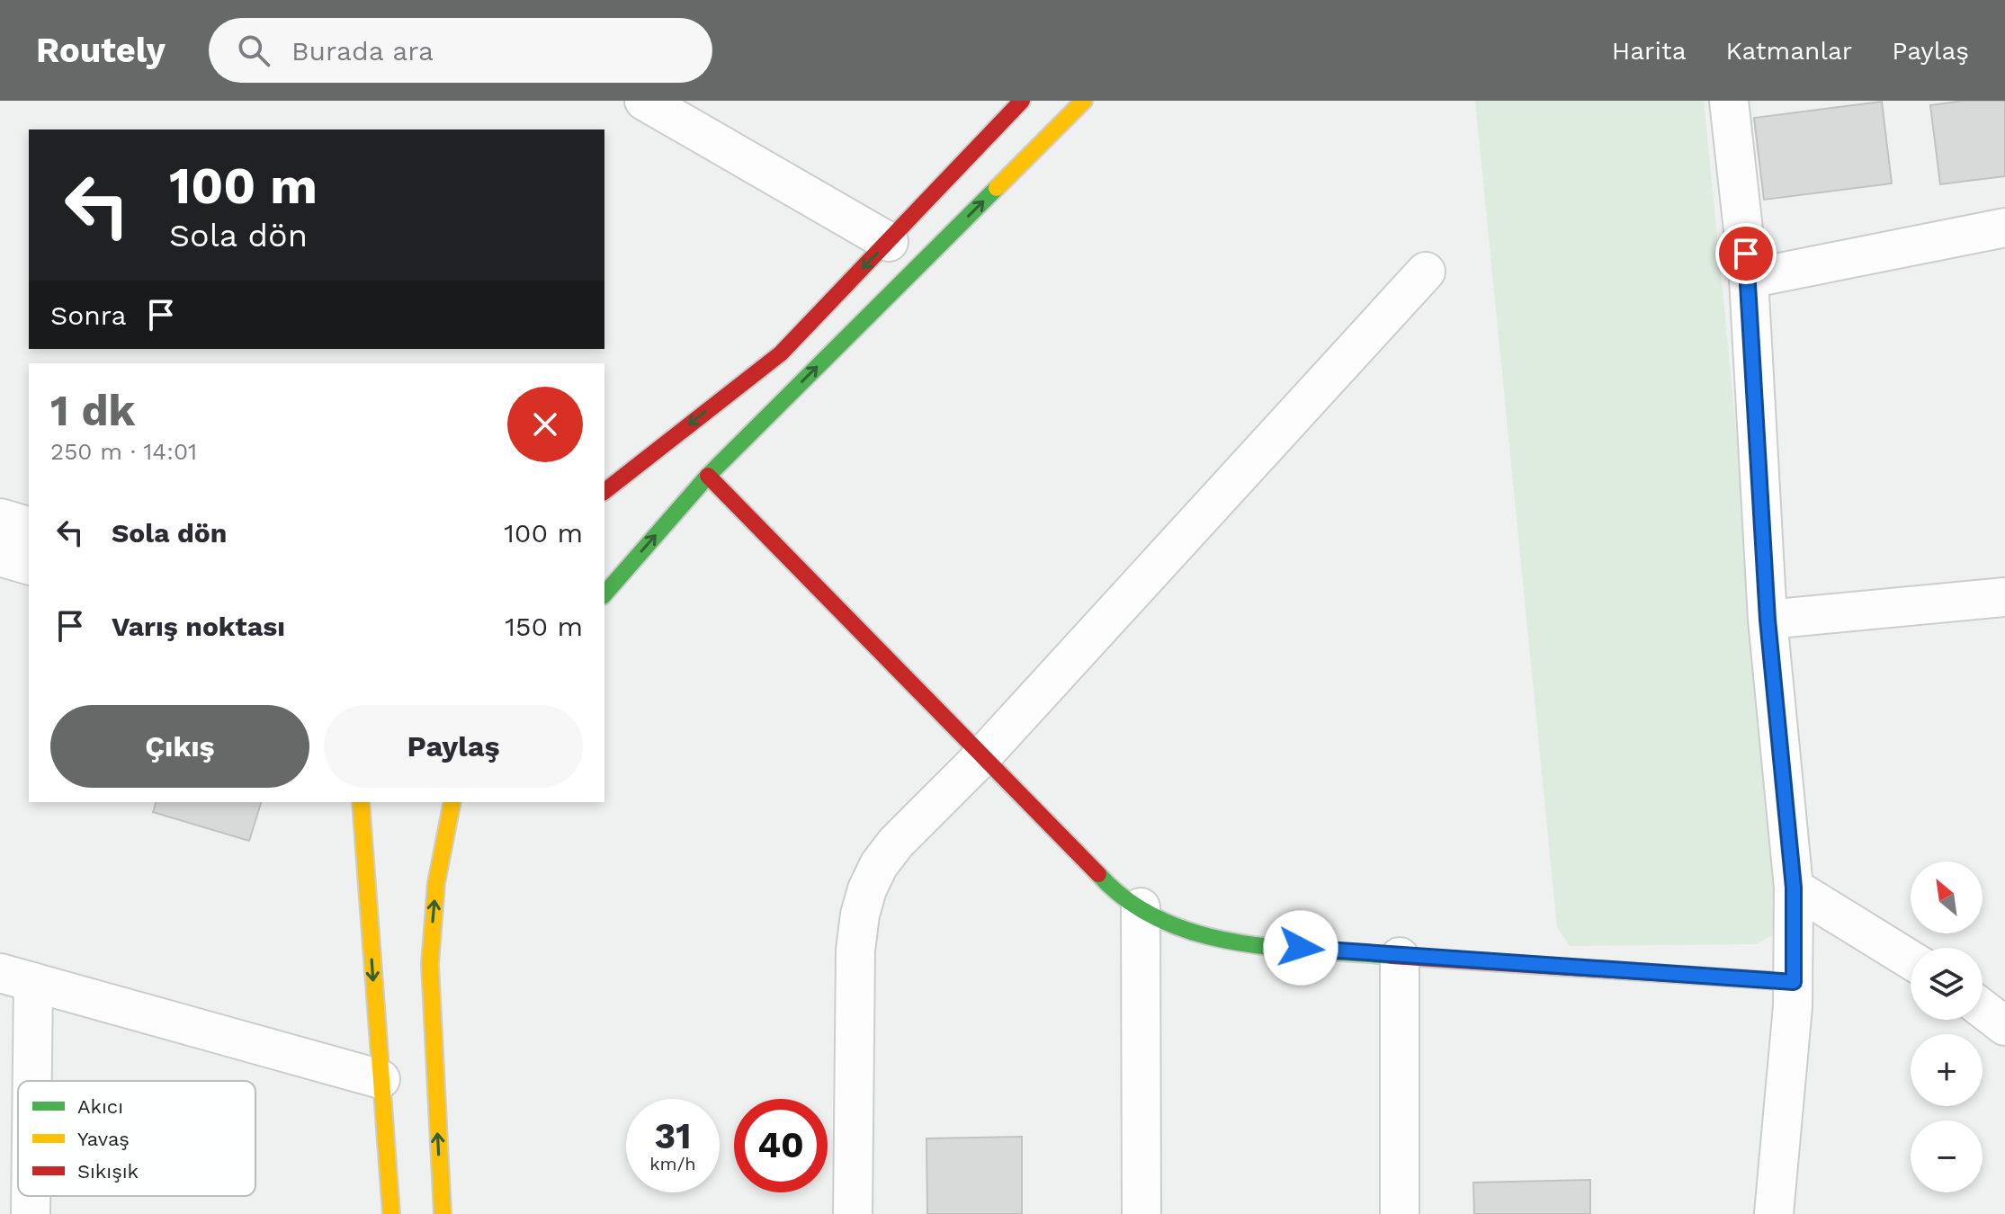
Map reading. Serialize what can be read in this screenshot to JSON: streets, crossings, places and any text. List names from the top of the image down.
{
  "legend": ["Akıcı", "Yavaş", "Sıkışık"],
  "north": "top left",
  "page": {
    "header": "Routely",
    "search": "Burada ara",
    "nav": ["Harita", "Katmanlar", "Paylaş"],
    "turn": ["100 m", "Sola dön"],
    "then": "Sonra",
    "heading": ["1 dk", "250 m · 14:01"],
    "list": [
      {
        "name": "Sola dön",
        "value": "100 m"
      },
      {
        "name": "Varış noktası",
        "value": "150 m"
      }
    ],
    "buttons": ["Çıkış", "Paylaş"],
    "map_buttons": ["+", "−"],
    "speed": "31 km/h",
    "limit": "40"
  }
}
